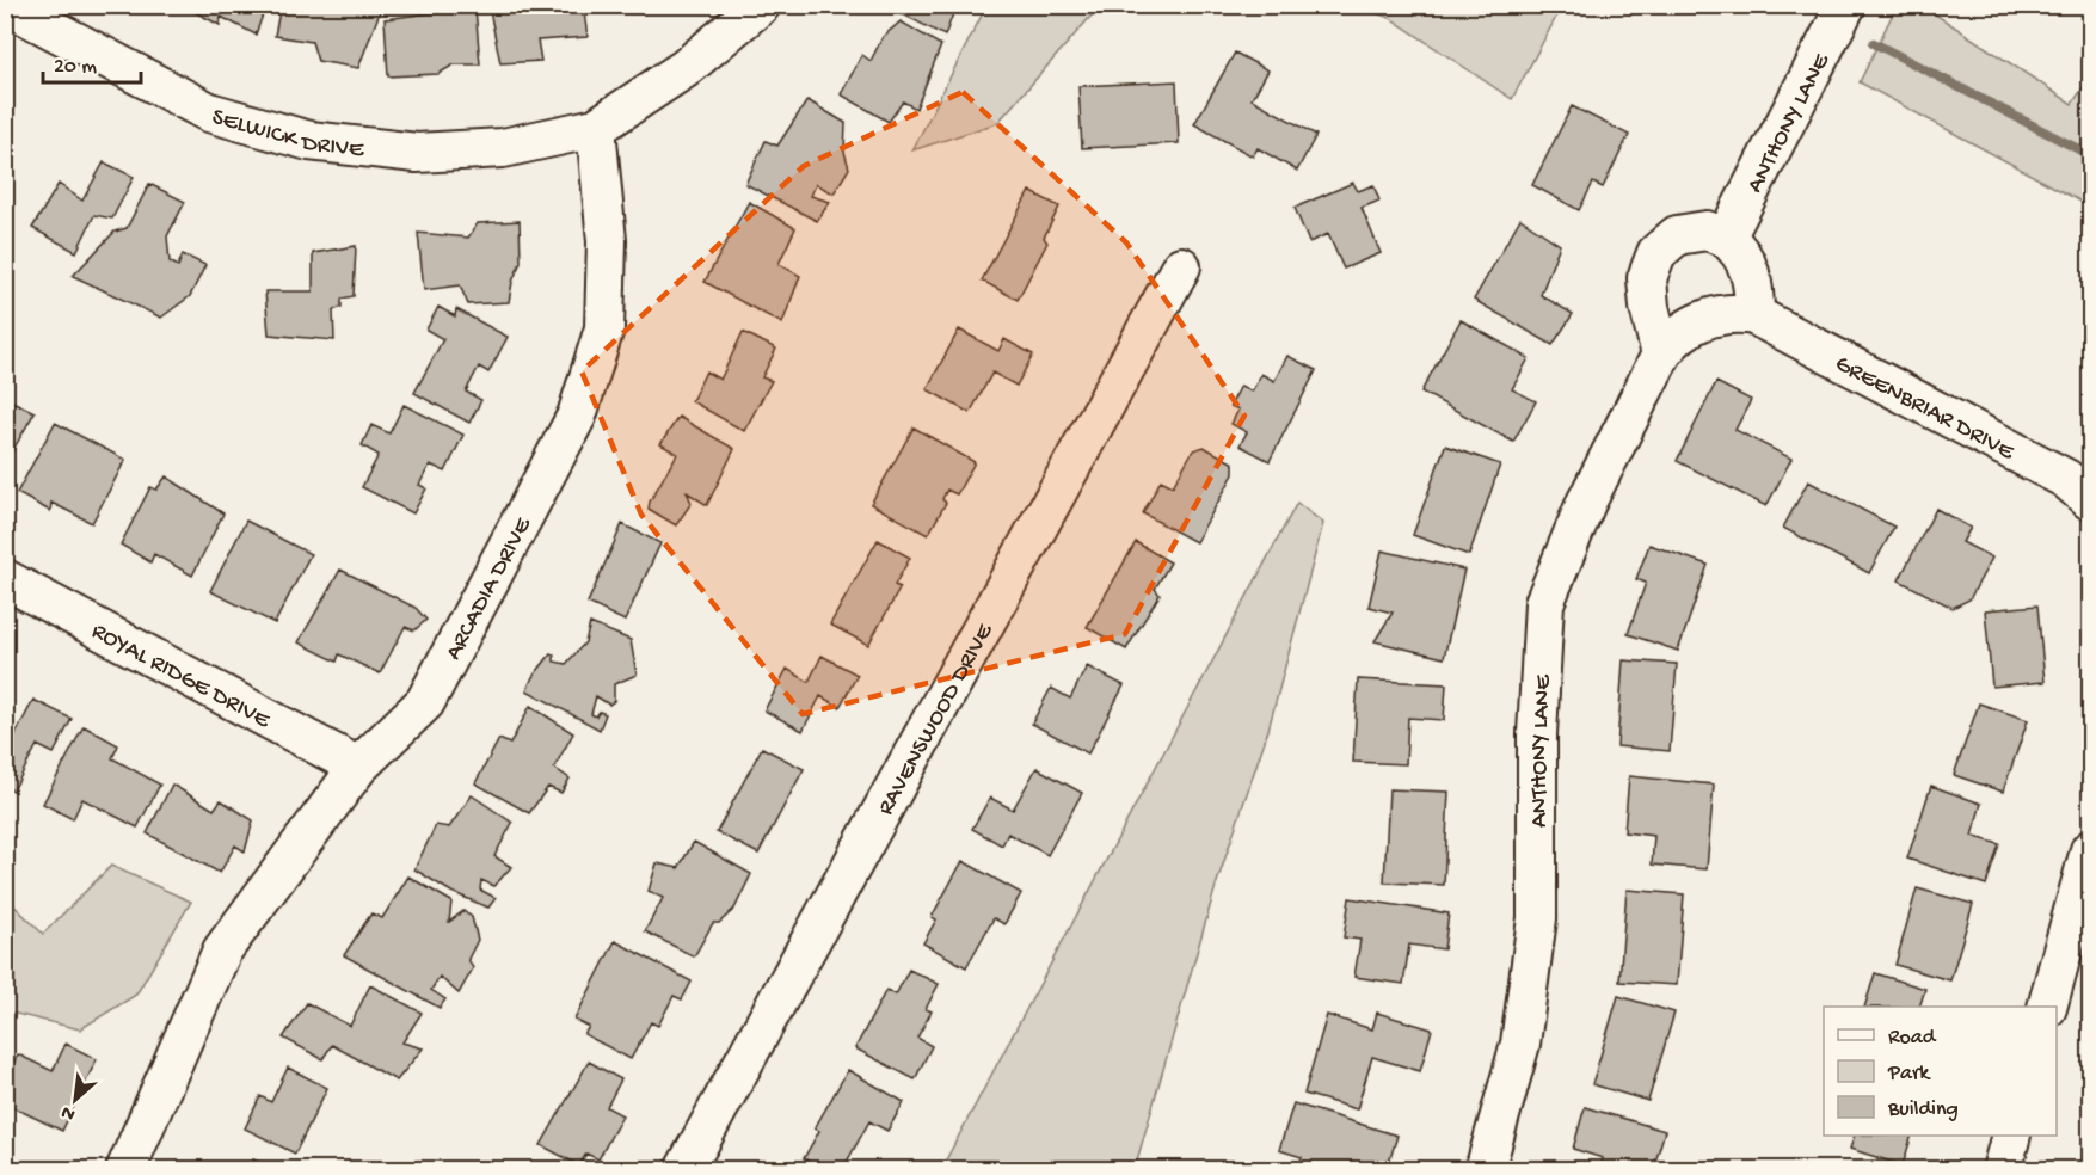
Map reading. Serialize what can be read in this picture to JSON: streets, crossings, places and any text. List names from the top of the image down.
{
  "streets": {
    "street": [
      "ANTHONY LANE",
      "SELWICK DRIVE",
      "GREENBRIAR DRIVE",
      "ARCADIA DRIVE",
      "ROYAL RIDGE DRIVE",
      "RAVENSWOOD DRIVE"
    ]
  },
  "crossings": [
    ["ANTHONY LANE", "GREENBRIAR DRIVE"],
    ["SELWICK DRIVE", "ARCADIA DRIVE"],
    ["ARCADIA DRIVE", "ROYAL RIDGE DRIVE"]
  ],
  "legend": ["Road", "Park", "Building"],
  "scale_bar": "20 m",
  "north": "bottom left"
}
